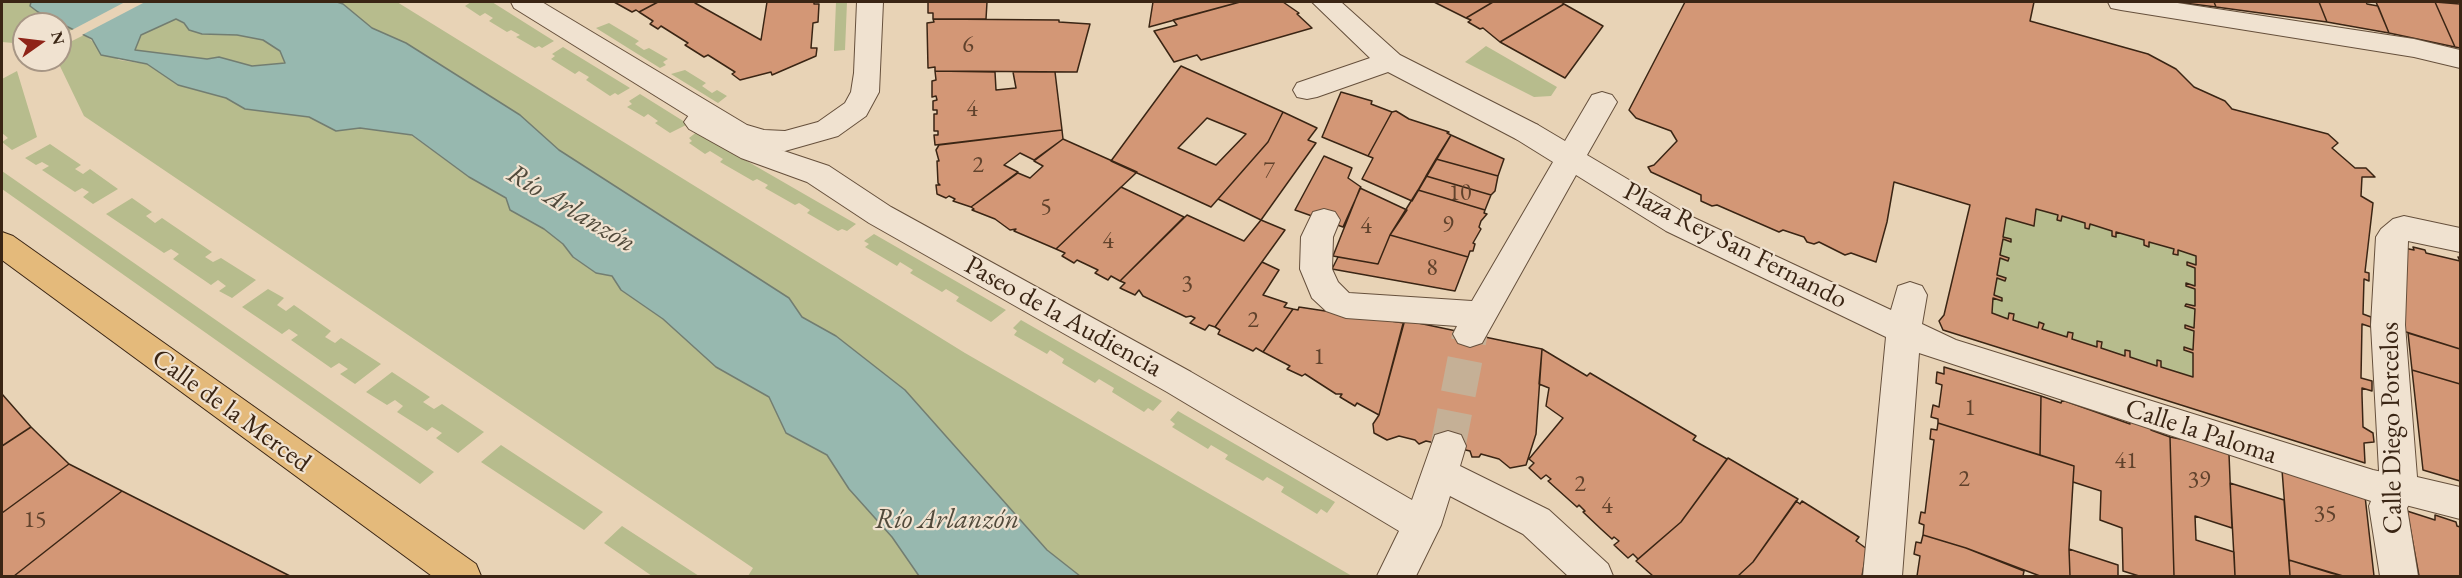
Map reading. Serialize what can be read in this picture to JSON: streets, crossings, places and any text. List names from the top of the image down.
{
  "streets": {
    "highway": ["Calle de la Merced"],
    "street": [
      "Plaza Rey San Fernando",
      "Paseo de la Audiencia",
      "Calle Diego Porcelos",
      "Calle la Paloma"
    ]
  },
  "crossings": [
    ["Plaza Rey San Fernando", "Calle la Paloma"],
    ["Calle Diego Porcelos", "Calle la Paloma"]
  ],
  "water": ["Río Arlanzón"],
  "house_numbers": [
    "6",
    "4",
    "2",
    "7",
    "10",
    "5",
    "9",
    "4",
    "4",
    "8",
    "3",
    "2",
    "1",
    "1",
    "41",
    "2",
    "39",
    "2",
    "4",
    "35",
    "15"
  ],
  "north": "right"
}
